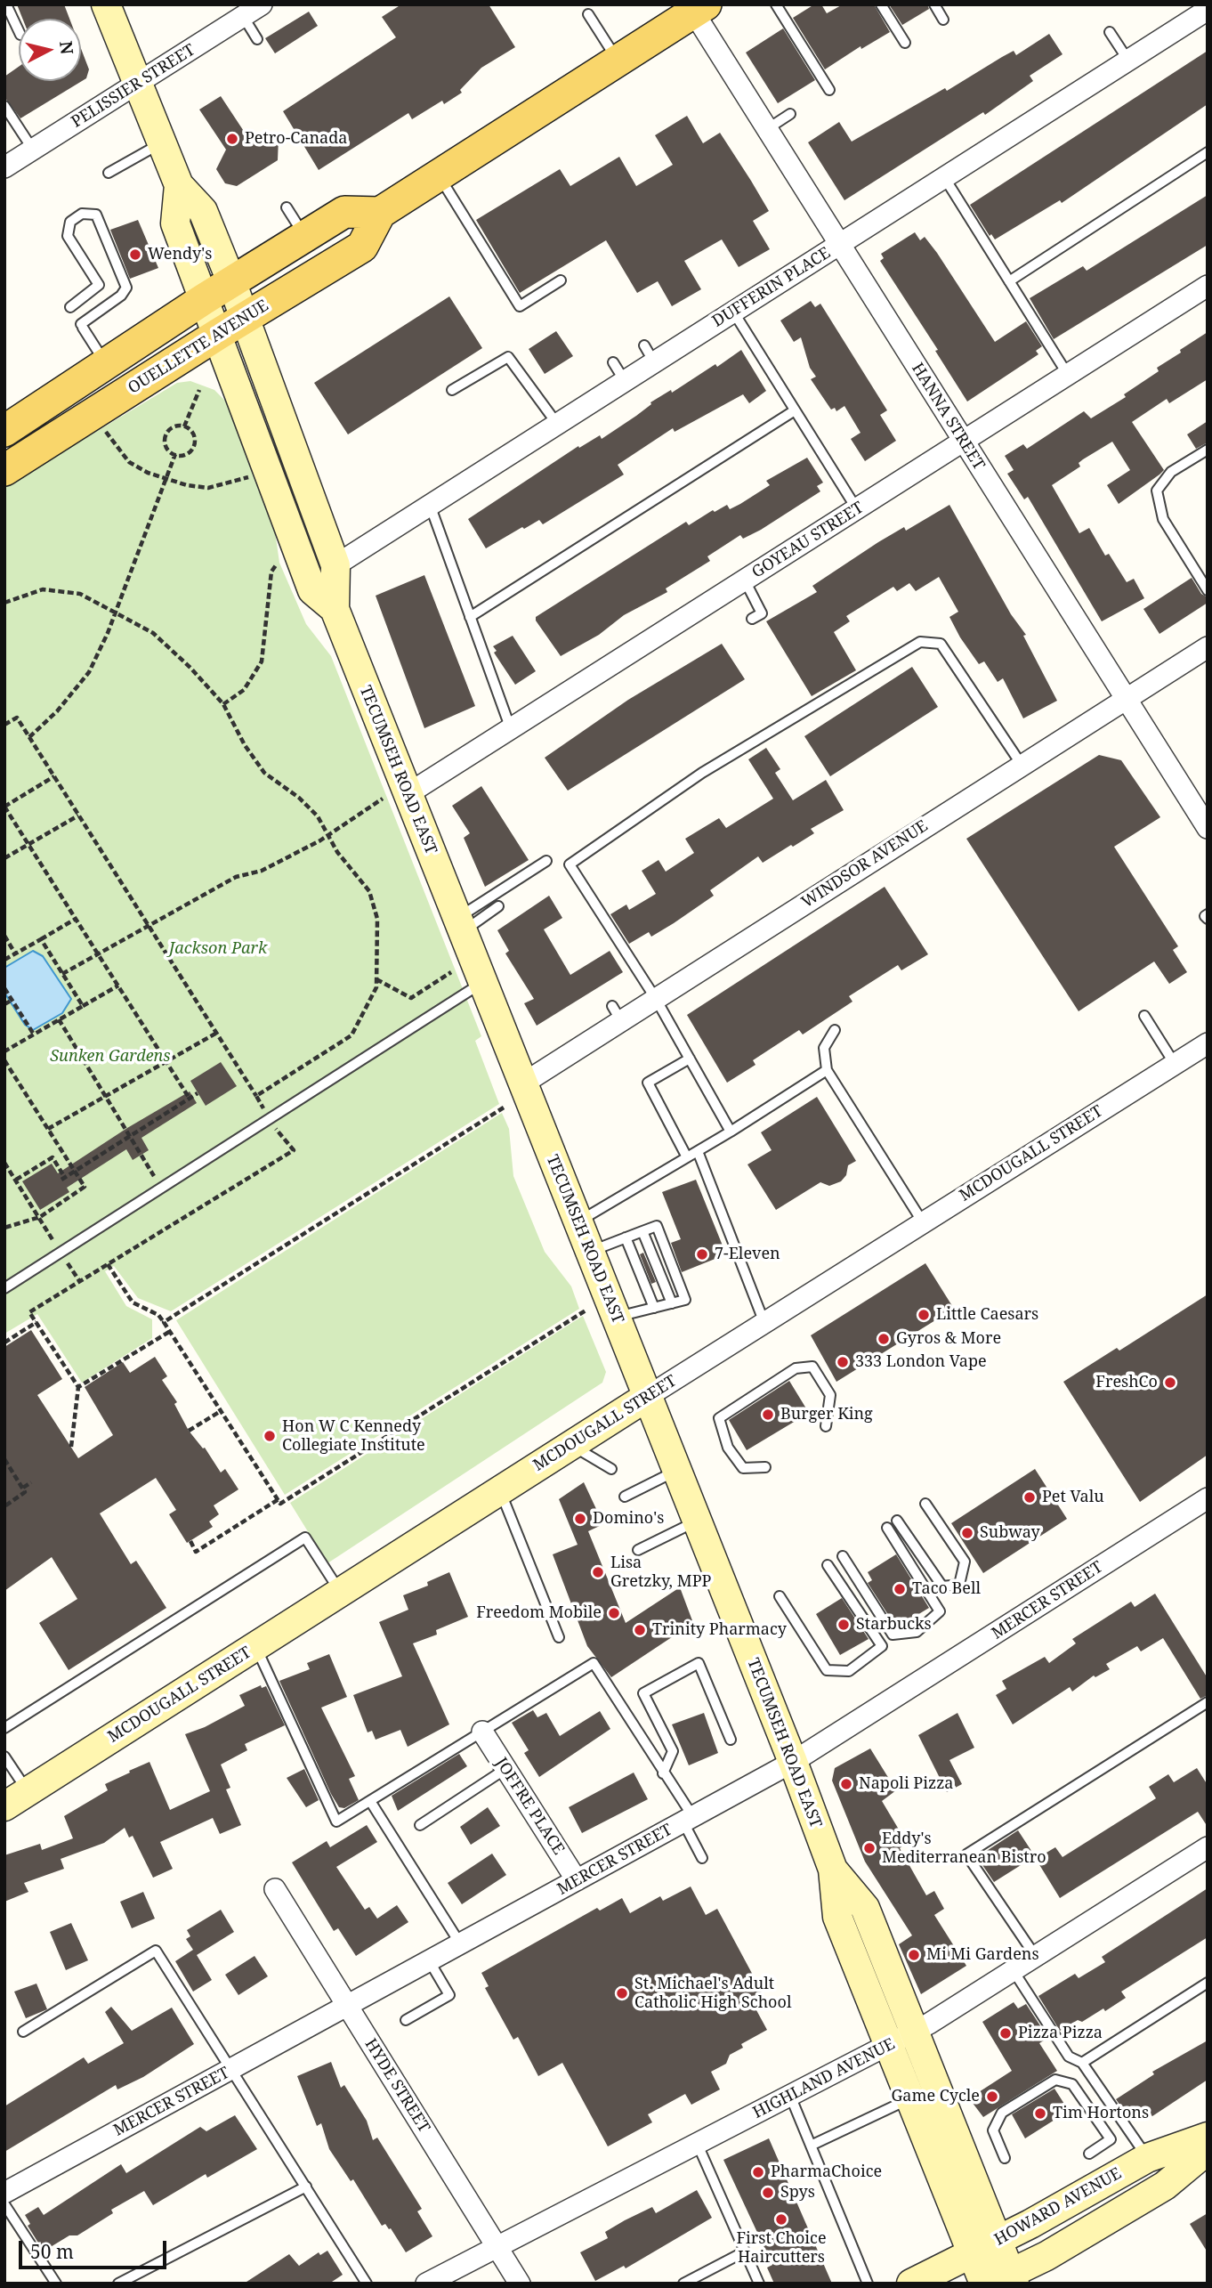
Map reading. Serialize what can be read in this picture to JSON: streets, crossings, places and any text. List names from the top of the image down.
{
  "streets": {
    "main road": [
      "OUELLETTE AVENUE",
      "TECUMSEH ROAD EAST",
      "MCDOUGALL STREET",
      "HOWARD AVENUE"
    ],
    "street": [
      "PELISSIER STREET",
      "DUFFERIN PLACE",
      "HANNA STREET",
      "GOYEAU STREET",
      "WINDSOR AVENUE",
      "MERCER STREET",
      "JOFFRE PLACE",
      "HIGHLAND AVENUE",
      "HYDE STREET"
    ]
  },
  "crossings": [
    ["DUFFERIN PLACE", "HANNA STREET"],
    ["DUFFERIN PLACE", "TECUMSEH ROAD EAST"],
    ["OUELLETTE AVENUE", "HANNA STREET"],
    ["OUELLETTE AVENUE", "TECUMSEH ROAD EAST"],
    ["HANNA STREET", "GOYEAU STREET"],
    ["HANNA STREET", "WINDSOR AVENUE"],
    ["GOYEAU STREET", "TECUMSEH ROAD EAST"],
    ["TECUMSEH ROAD EAST", "WINDSOR AVENUE"],
    ["TECUMSEH ROAD EAST", "MCDOUGALL STREET"],
    ["TECUMSEH ROAD EAST", "MERCER STREET"],
    ["TECUMSEH ROAD EAST", "HIGHLAND AVENUE"],
    ["TECUMSEH ROAD EAST", "HOWARD AVENUE"],
    ["MERCER STREET", "JOFFRE PLACE"],
    ["MERCER STREET", "HYDE STREET"],
    ["HIGHLAND AVENUE", "HYDE STREET"]
  ],
  "parks": ["Jackson Park", "Sunken Gardens"],
  "places": [
    "Petro-Canada",
    "Wendy's",
    "7-Eleven",
    "Little Caesars",
    "Gyros & More",
    "333 London Vape",
    "FreshCo",
    "Burger King",
    "Hon W C Kennedy Collegiate Institute",
    "Pet Valu",
    "Domino's",
    "Subway",
    "Lisa Gretzky, MPP",
    "Taco Bell",
    "Freedom Mobile",
    "Starbucks",
    "Trinity Pharmacy",
    "Napoli Pizza",
    "Eddy's Mediterranean Bistro",
    "Mi Mi Gardens",
    "St. Michael's Adult Catholic High School",
    "Pizza Pizza",
    "Game Cycle",
    "Tim Hortons",
    "PharmaChoice",
    "Spys",
    "First Choice Haircutters"
  ],
  "scale_bar": "50 m",
  "north": "right"
}
